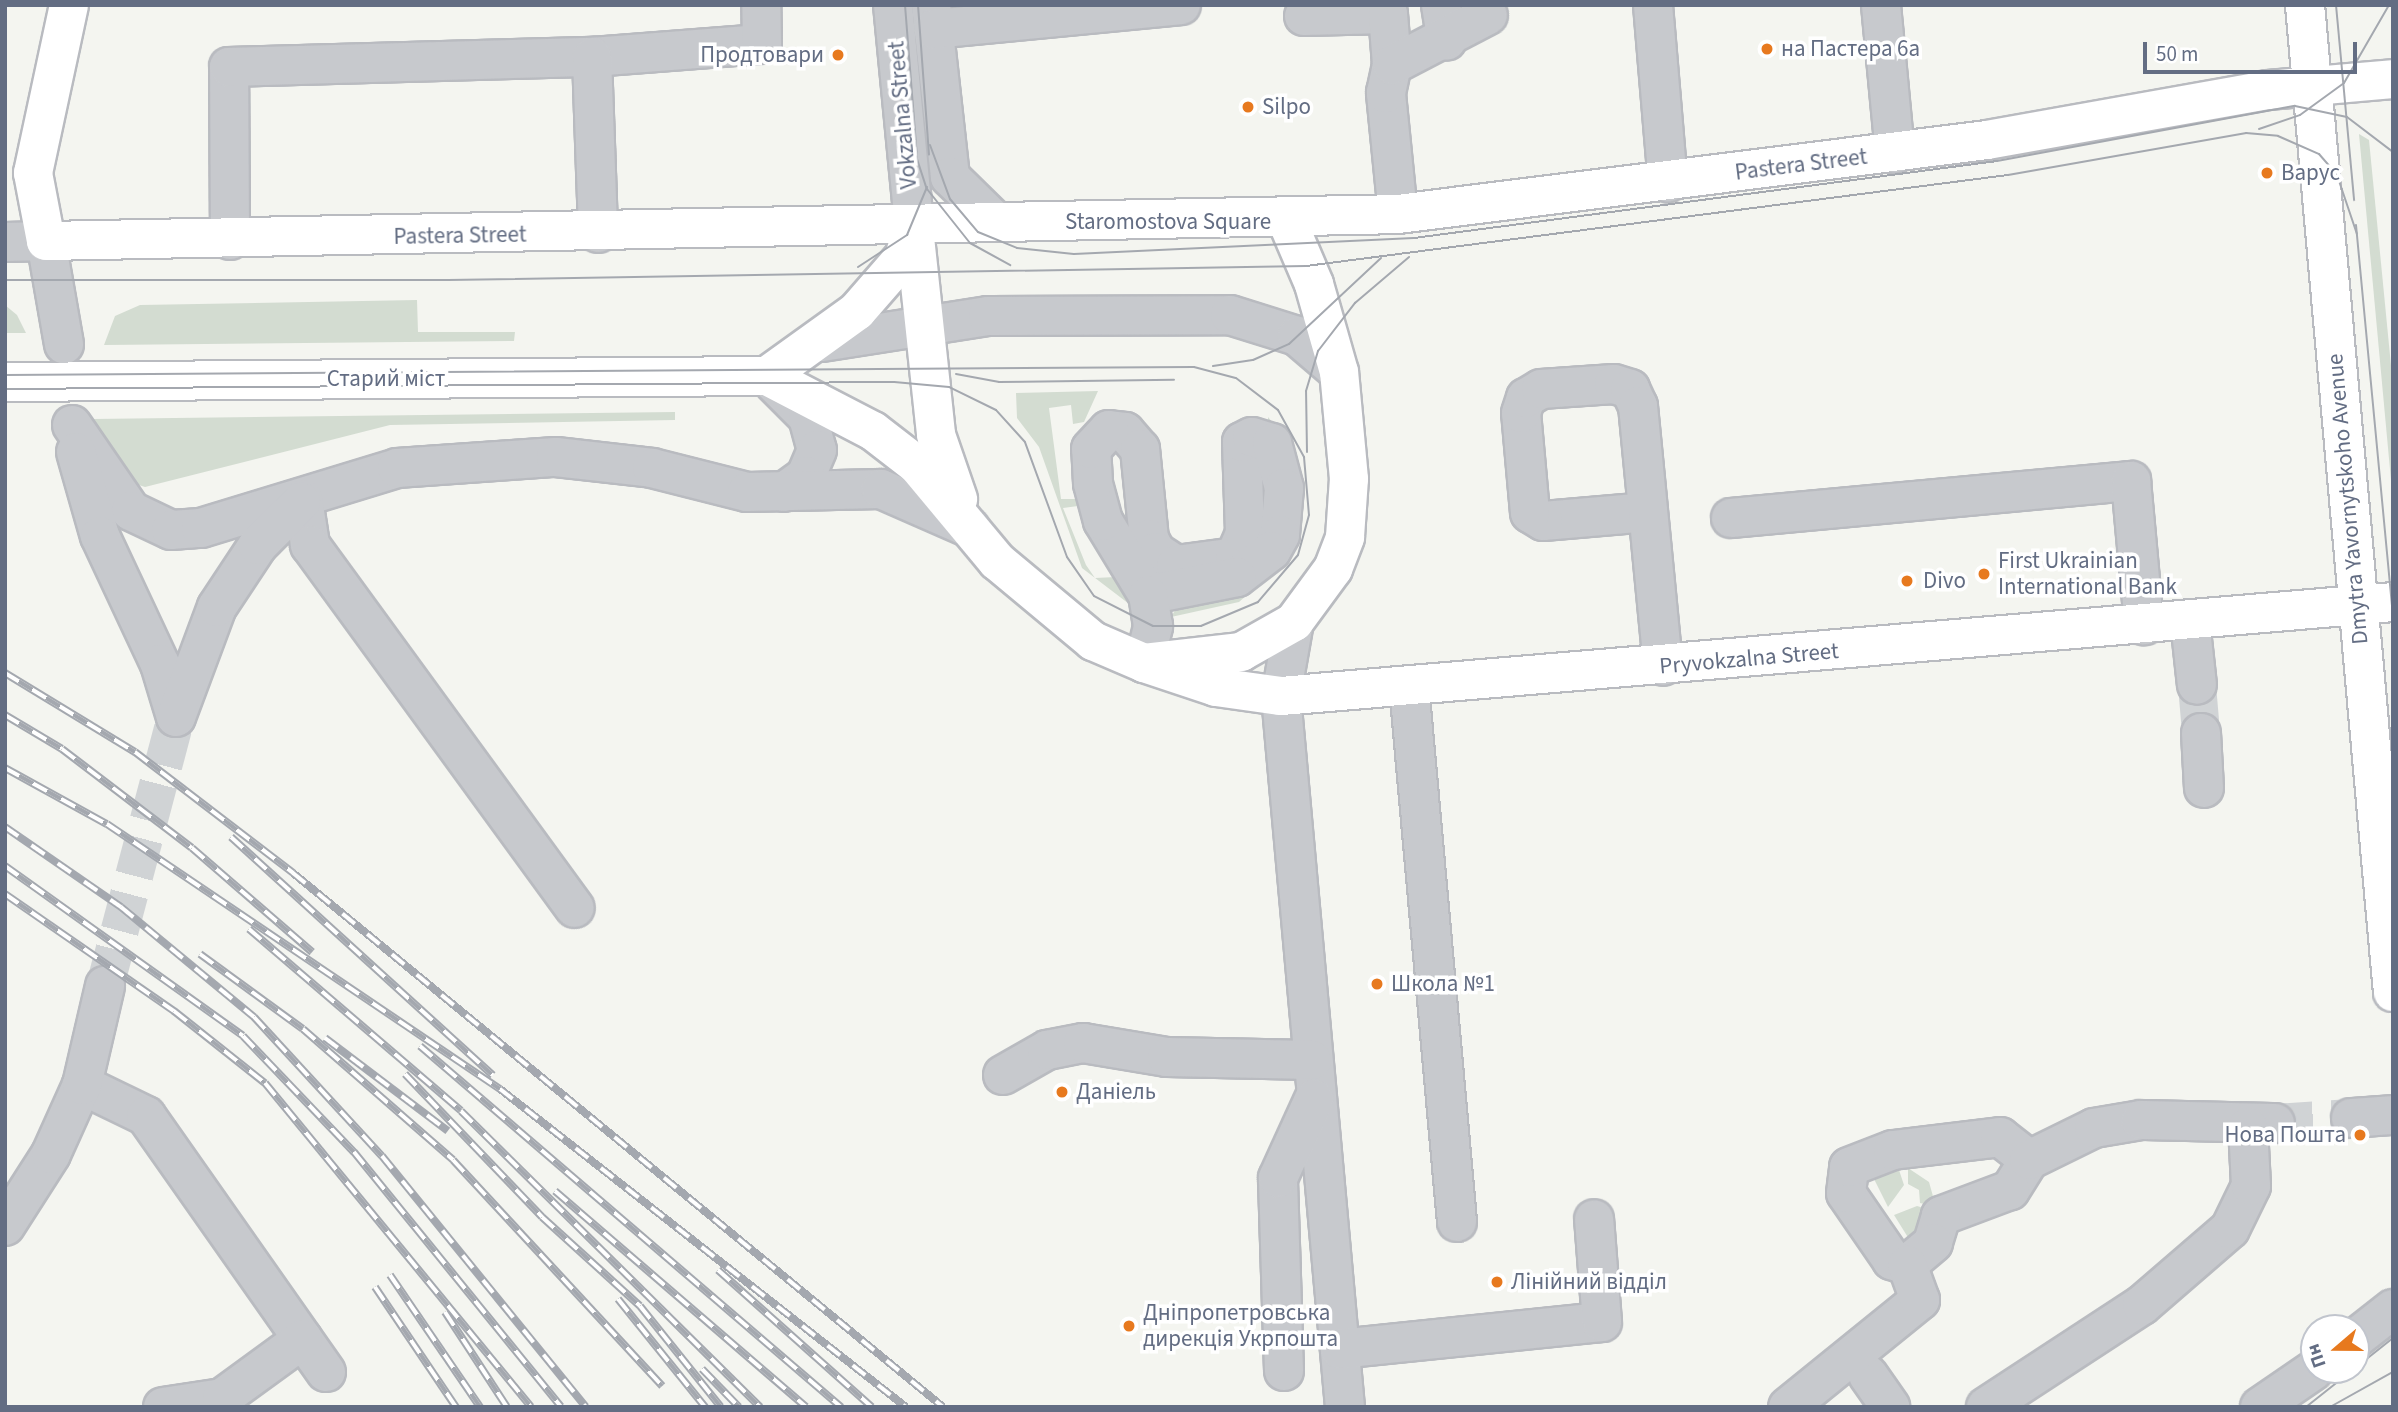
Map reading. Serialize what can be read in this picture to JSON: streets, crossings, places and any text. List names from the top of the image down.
{
  "streets": {
    "main road": [
      "Pastera Street",
      "Staromostova Square",
      "Старий міст",
      "Dmytra Yavornytskoho Avenue",
      "Pryvokzalna Street"
    ],
    "street": ["Vokzalna Street"]
  },
  "crossings": [
    ["Vokzalna Street", "Pastera Street"],
    ["Vokzalna Street", "Staromostova Square"],
    ["Pastera Street", "Staromostova Square"],
    ["Pastera Street", "Dmytra Yavornytskoho Avenue"],
    ["Staromostova Square", "Pryvokzalna Street"],
    ["Dmytra Yavornytskoho Avenue", "Pryvokzalna Street"]
  ],
  "places": [
    "на Пастера 6а",
    "Продтовари",
    "Silpo",
    "Варус",
    "First Ukrainian International Bank",
    "Divo",
    "Школа №1",
    "Даніель",
    "Нова Пошта",
    "Лінійний відділ",
    "Дніпропетровська дирекція Укрпошта"
  ],
  "scale_bar": "50 m",
  "north": "left"
}
